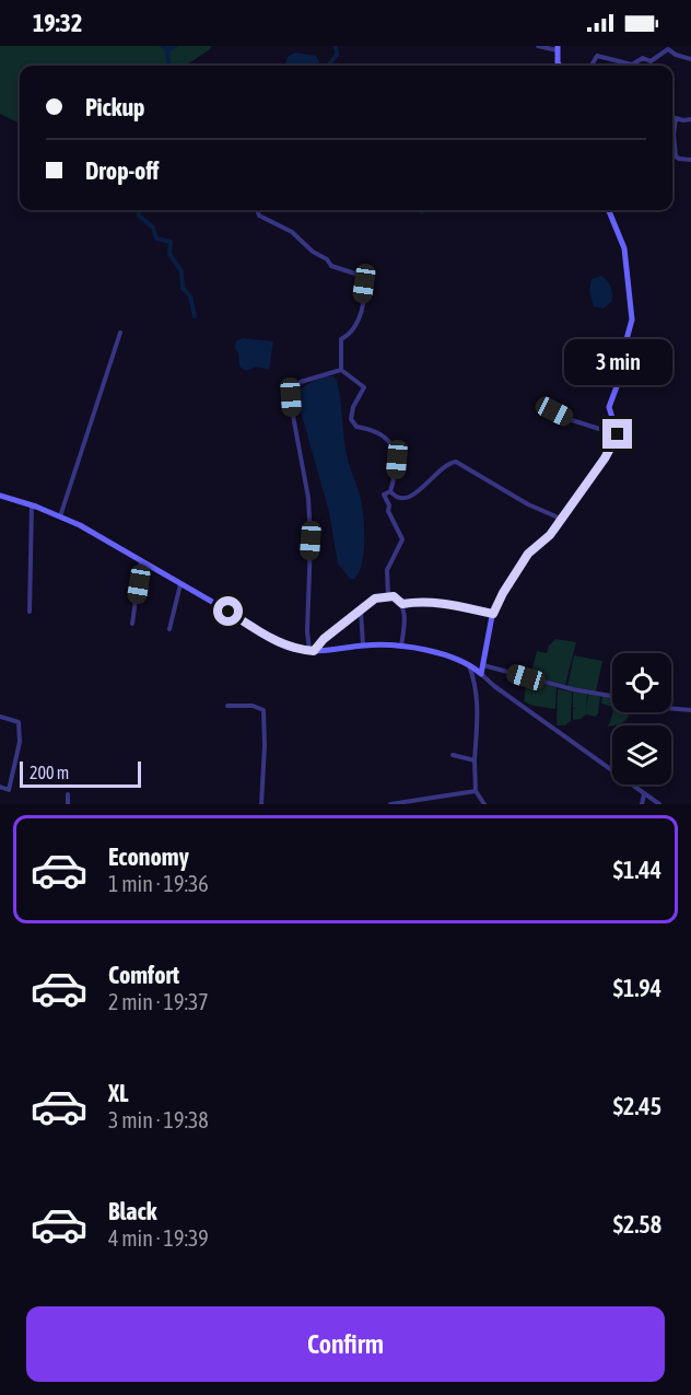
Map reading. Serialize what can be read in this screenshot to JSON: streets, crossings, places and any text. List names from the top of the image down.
{
  "scale_bar": "200 m",
  "page": {
    "status": "19:32",
    "banner": ["Pickup", "Drop-off"],
    "bubble": "3 min",
    "scale": "200 m",
    "list": [
      {
        "name": "Economy",
        "note": "1 min · 19:36",
        "value": "$1.44"
      },
      {
        "name": "Comfort",
        "note": "2 min · 19:37",
        "value": "$1.94"
      },
      {
        "name": "XL",
        "note": "3 min · 19:38",
        "value": "$2.45"
      },
      {
        "name": "Black",
        "note": "4 min · 19:39",
        "value": "$2.58"
      }
    ],
    "buttons": "Confirm"
  }
}
